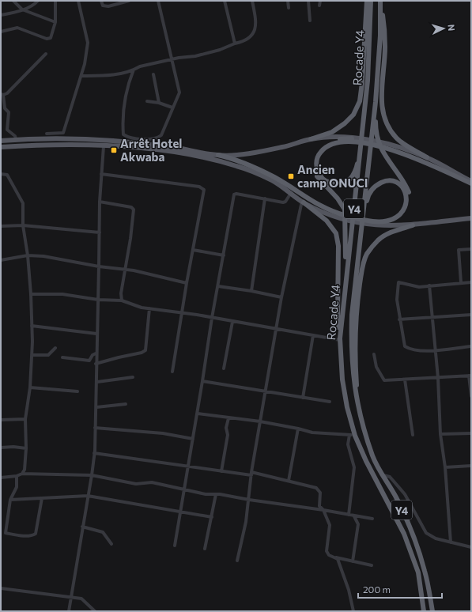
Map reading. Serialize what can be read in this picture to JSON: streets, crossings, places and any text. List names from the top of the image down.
{
  "streets": {
    "highway": ["Rocade Y4", "Y4"]
  },
  "places": {
    "transit": ["Arrêt Hotel Akwaba", "Ancien camp ONUCI"]
  },
  "scale_bar": "200 m",
  "north": "right"
}
